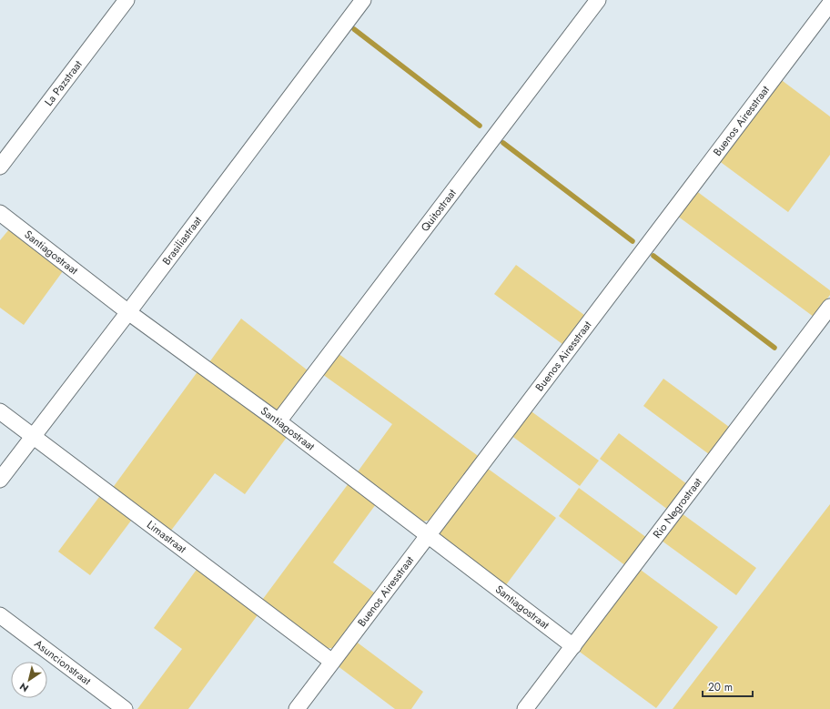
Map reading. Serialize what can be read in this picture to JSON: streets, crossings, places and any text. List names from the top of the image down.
{
  "streets": {
    "street": [
      "La Pazstraat",
      "Buenos Airesstraat",
      "Quitostraat",
      "Brasiliastraat",
      "Santiagostraat",
      "Rio Negrostraat",
      "Limastraat",
      "Asuncionstraat"
    ]
  },
  "crossings": [
    ["Buenos Airesstraat", "Santiagostraat"],
    ["Buenos Airesstraat", "Limastraat"],
    ["Quitostraat", "Santiagostraat"],
    ["Brasiliastraat", "Santiagostraat"],
    ["Brasiliastraat", "Limastraat"],
    ["Santiagostraat", "Rio Negrostraat"]
  ],
  "scale_bar": "20 m",
  "north": "bottom left"
}
